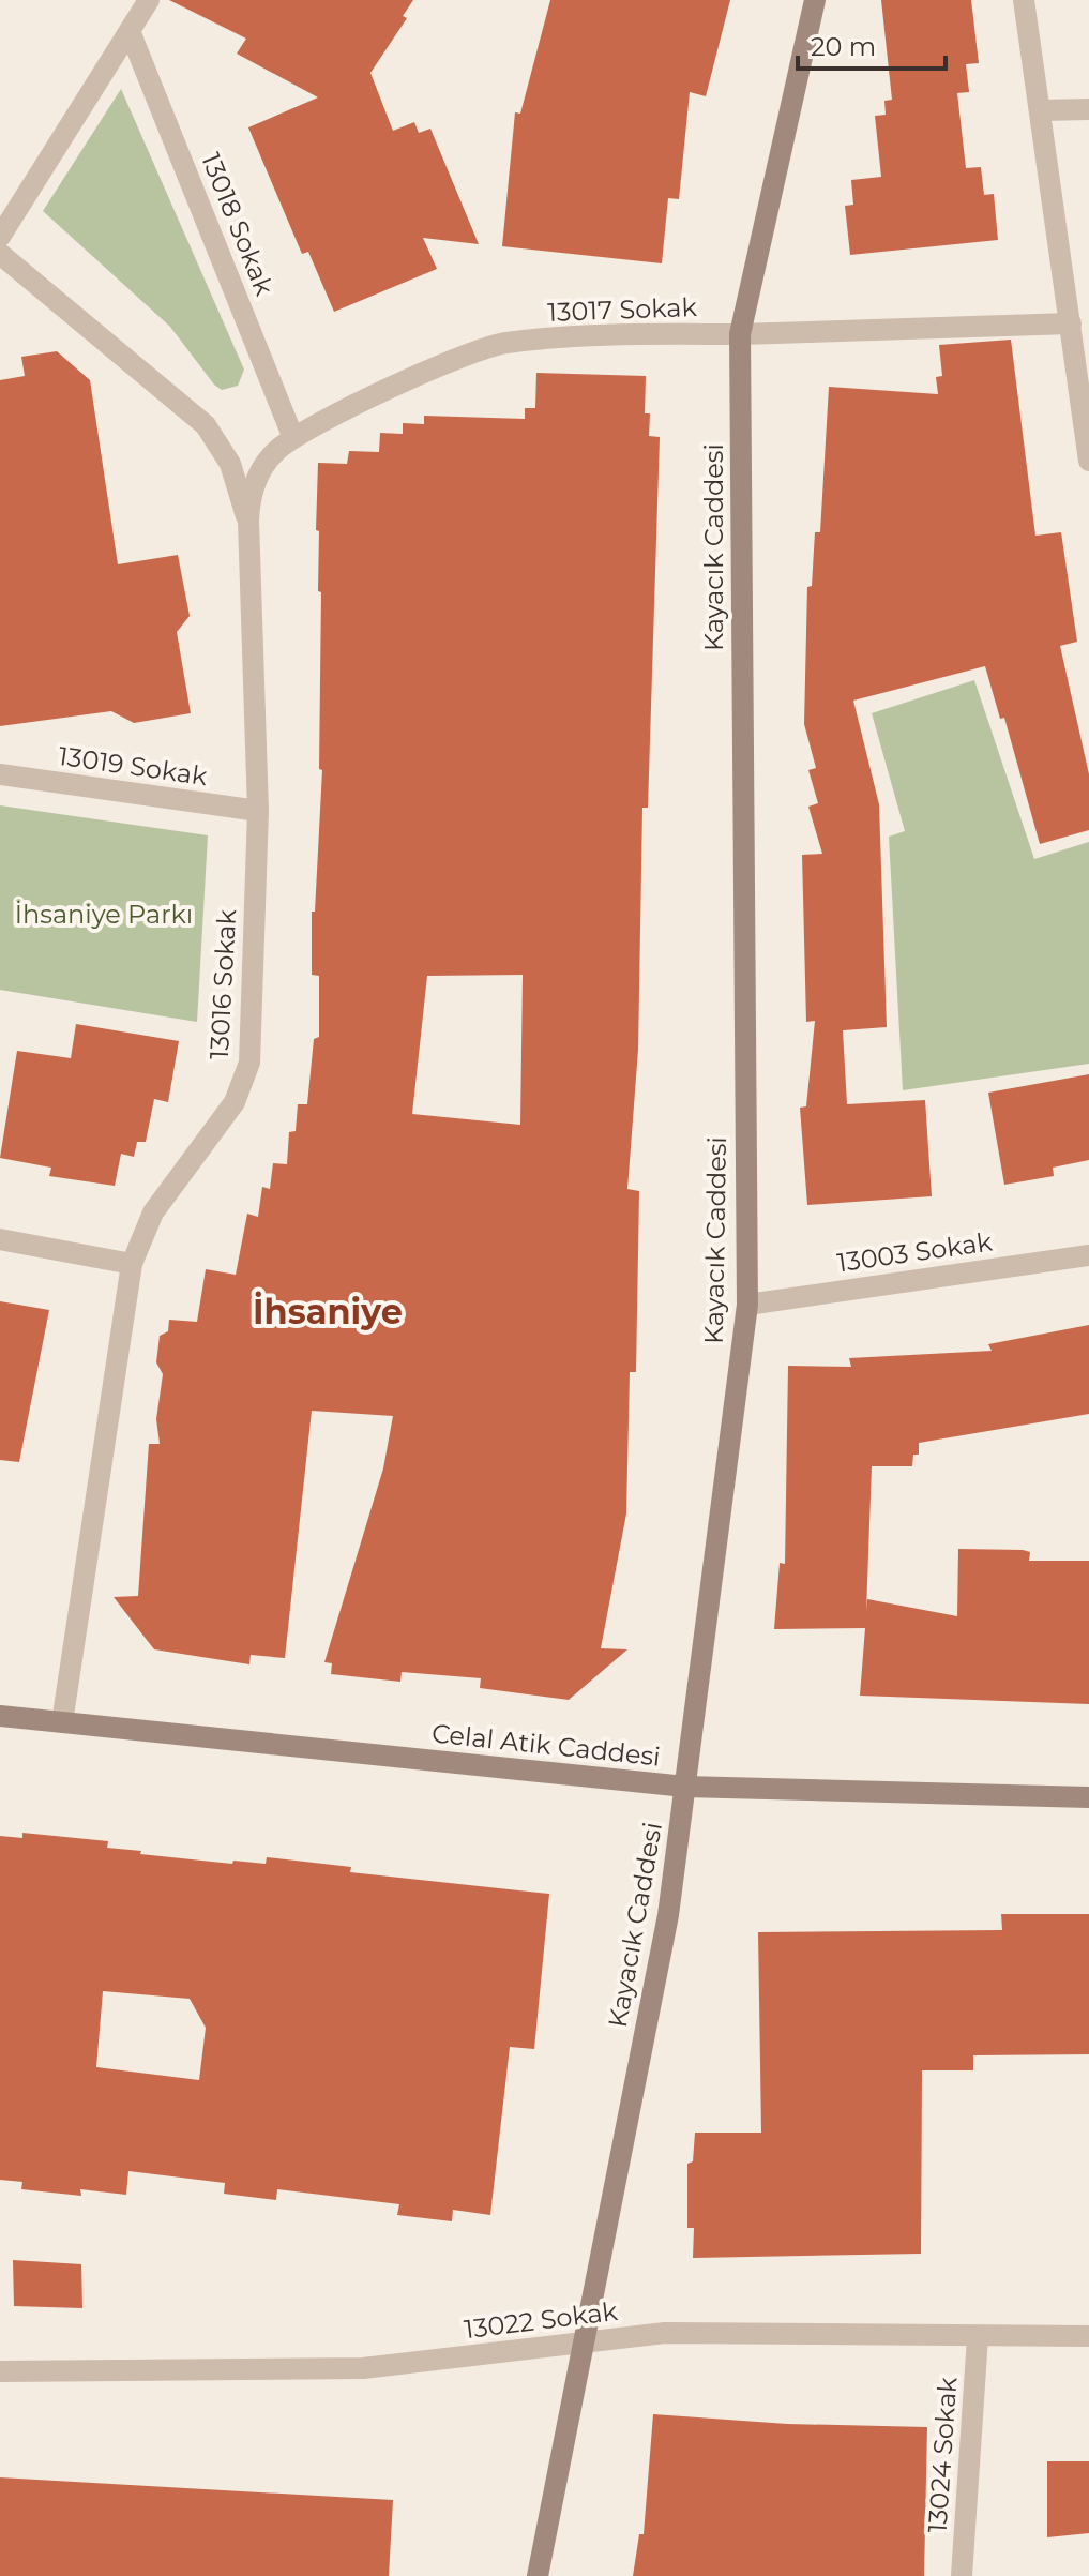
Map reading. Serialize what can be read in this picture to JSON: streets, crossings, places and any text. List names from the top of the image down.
{
  "streets": {
    "main road": ["Kayacık Caddesi", "Celal Atik Caddesi"],
    "street": [
      "13018 Sokak",
      "13017 Sokak",
      "13019 Sokak",
      "13016 Sokak",
      "13003 Sokak",
      "13022 Sokak",
      "13024 Sokak"
    ]
  },
  "crossings": [
    ["13018 Sokak", "13017 Sokak"],
    ["13017 Sokak", "Kayacık Caddesi"],
    ["13017 Sokak", "13016 Sokak"],
    ["Kayacık Caddesi", "13003 Sokak"],
    ["Kayacık Caddesi", "Celal Atik Caddesi"],
    ["Kayacık Caddesi", "13022 Sokak"],
    ["13019 Sokak", "13016 Sokak"],
    ["13016 Sokak", "Celal Atik Caddesi"],
    ["13022 Sokak", "13024 Sokak"]
  ],
  "districts": ["İhsaniye"],
  "parks": ["İhsaniye Parkı"],
  "scale_bar": "20 m"
}
